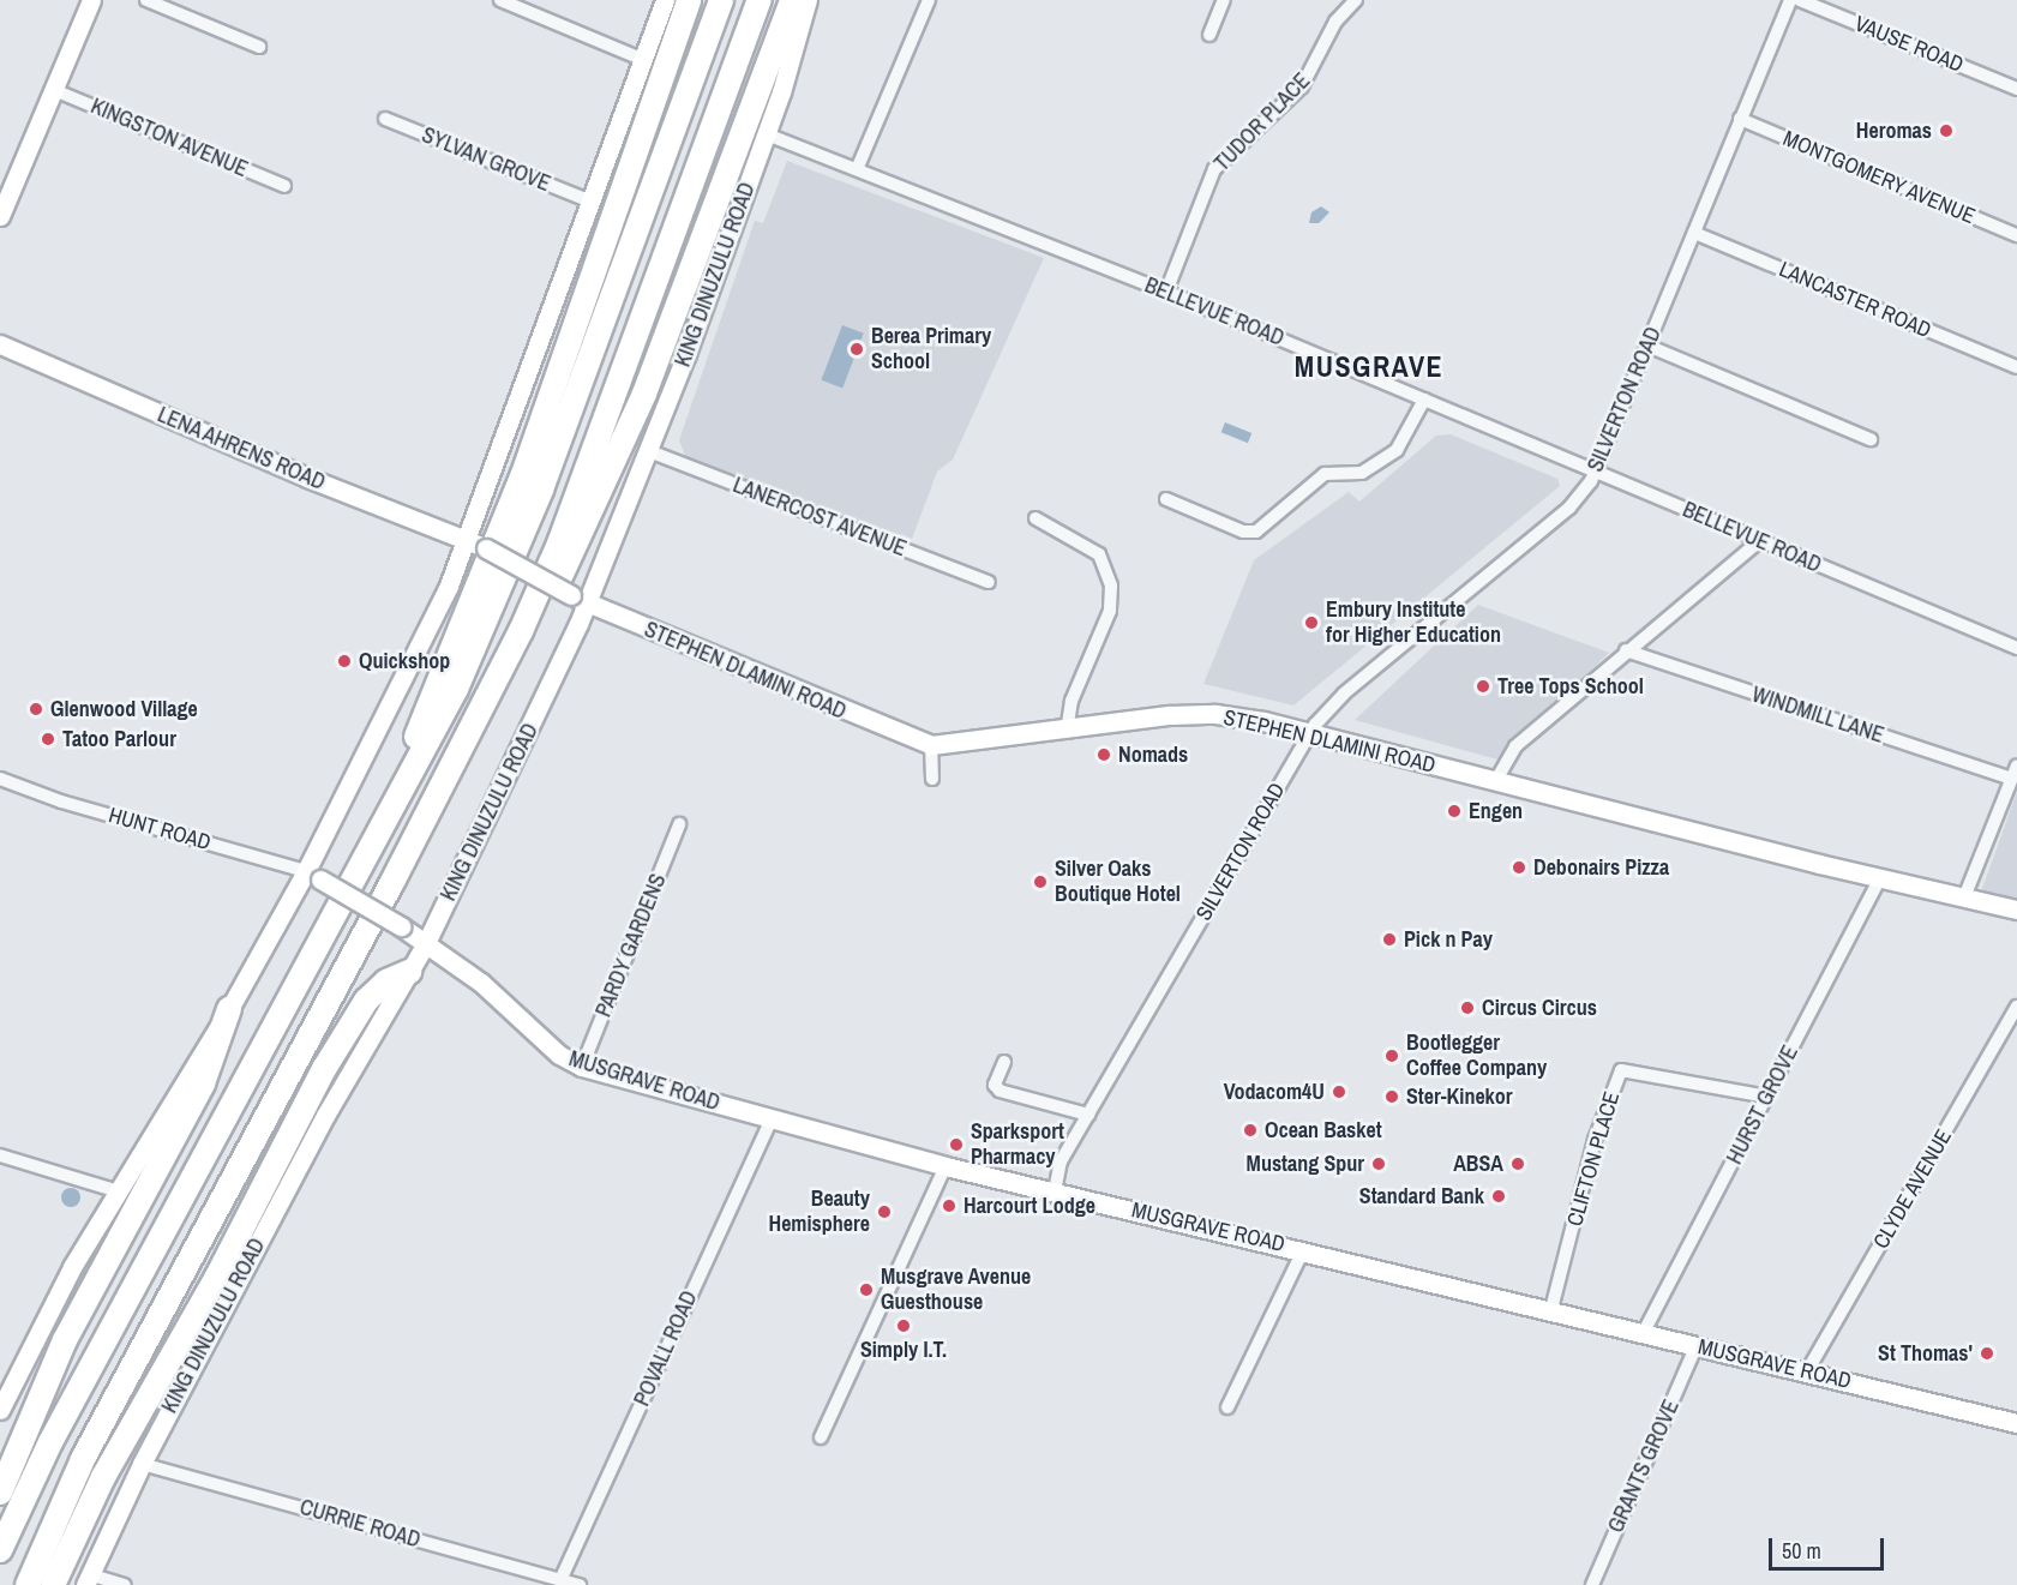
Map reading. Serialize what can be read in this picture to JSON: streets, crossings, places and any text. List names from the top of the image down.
{
  "streets": {
    "main road": [
      "KING DINUZULU ROAD",
      "LENA AHRENS ROAD",
      "STEPHEN DLAMINI ROAD",
      "MUSGRAVE ROAD"
    ],
    "street": [
      "VAUSE ROAD",
      "TUDOR PLACE",
      "KINGSTON AVENUE",
      "SYLVAN GROVE",
      "MONTGOMERY AVENUE",
      "LANCASTER ROAD",
      "BELLEVUE ROAD",
      "SILVERTON ROAD",
      "LANERCOST AVENUE",
      "WINDMILL LANE",
      "HUNT ROAD",
      "PARDY GARDENS",
      "HURST GROVE",
      "CLIFTON PLACE",
      "CLYDE AVENUE",
      "POVALL ROAD",
      "GRANTS GROVE",
      "CURRIE ROAD"
    ]
  },
  "crossings": [
    ["TUDOR PLACE", "BELLEVUE ROAD"],
    ["MONTGOMERY AVENUE", "SILVERTON ROAD"],
    ["KING DINUZULU ROAD", "BELLEVUE ROAD"],
    ["KING DINUZULU ROAD", "LANERCOST AVENUE"],
    ["KING DINUZULU ROAD", "STEPHEN DLAMINI ROAD"],
    ["KING DINUZULU ROAD", "MUSGRAVE ROAD"],
    ["KING DINUZULU ROAD", "CURRIE ROAD"],
    ["LANCASTER ROAD", "SILVERTON ROAD"],
    ["BELLEVUE ROAD", "SILVERTON ROAD"],
    ["SILVERTON ROAD", "STEPHEN DLAMINI ROAD"],
    ["SILVERTON ROAD", "MUSGRAVE ROAD"],
    ["LENA AHRENS ROAD", "STEPHEN DLAMINI ROAD"],
    ["STEPHEN DLAMINI ROAD", "HURST GROVE"],
    ["HUNT ROAD", "MUSGRAVE ROAD"],
    ["PARDY GARDENS", "MUSGRAVE ROAD"],
    ["MUSGRAVE ROAD", "HURST GROVE"],
    ["MUSGRAVE ROAD", "CLIFTON PLACE"],
    ["MUSGRAVE ROAD", "CLYDE AVENUE"],
    ["MUSGRAVE ROAD", "POVALL ROAD"],
    ["MUSGRAVE ROAD", "GRANTS GROVE"],
    ["HURST GROVE", "CLIFTON PLACE"],
    ["POVALL ROAD", "CURRIE ROAD"]
  ],
  "districts": ["MUSGRAVE"],
  "places": [
    "Heromas",
    "Berea Primary School",
    "Embury Institute for Higher Education",
    "Quickshop",
    "Tree Tops School",
    "Glenwood Village",
    "Tatoo Parlour",
    "Nomads",
    "Engen",
    "Debonairs Pizza",
    "Silver Oaks Boutique Hotel",
    "Pick n Pay",
    "Circus Circus",
    "Bootlegger Coffee Company",
    "Vodacom4U",
    "Ster-Kinekor",
    "Ocean Basket",
    "Sparksport Pharmacy",
    "Mustang Spur",
    "ABSA",
    "Standard Bank",
    "Harcourt Lodge",
    "Beauty Hemisphere",
    "Musgrave Avenue Guesthouse",
    "Simply I.T.",
    "St Thomas'"
  ],
  "scale_bar": "50 m"
}
